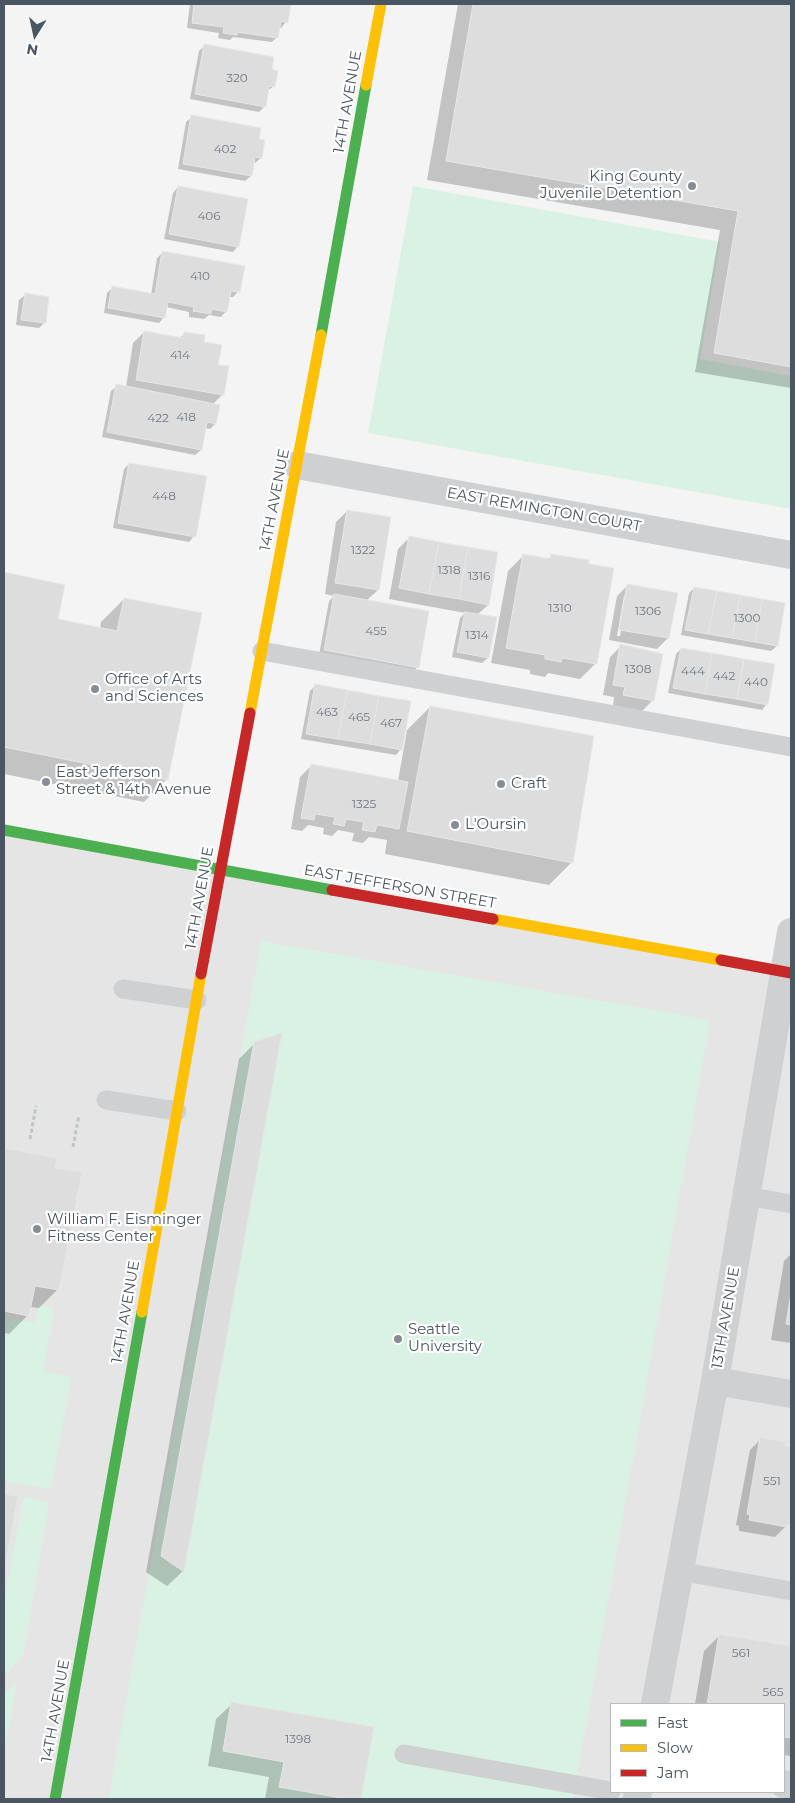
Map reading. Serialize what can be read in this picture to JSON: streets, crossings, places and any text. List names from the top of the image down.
{
  "streets": {
    "street": [
      "14TH AVENUE",
      "EAST REMINGTON COURT",
      "EAST JEFFERSON STREET",
      "13TH AVENUE"
    ]
  },
  "crossings": [
    ["14TH AVENUE", "EAST REMINGTON COURT"],
    ["14TH AVENUE", "EAST JEFFERSON STREET"],
    ["EAST JEFFERSON STREET", "13TH AVENUE"]
  ],
  "places": [
    "King County Juvenile Detention",
    "Office of Arts and Sciences",
    "East Jefferson Street & 14th Avenue",
    "Craft",
    "L'Oursin",
    "William F. Eisminger Fitness Center",
    "Seattle University"
  ],
  "house_numbers": [
    "320",
    "402",
    "406",
    "410",
    "414",
    "418",
    "422",
    "448",
    "1322",
    "1318",
    "1316",
    "1310",
    "1306",
    "1300",
    "455",
    "1314",
    "1308",
    "444",
    "442",
    "440",
    "463",
    "465",
    "467",
    "1325",
    "551",
    "561",
    "565",
    "1398"
  ],
  "legend": ["Fast", "Slow", "Jam"],
  "north": "bottom"
}
